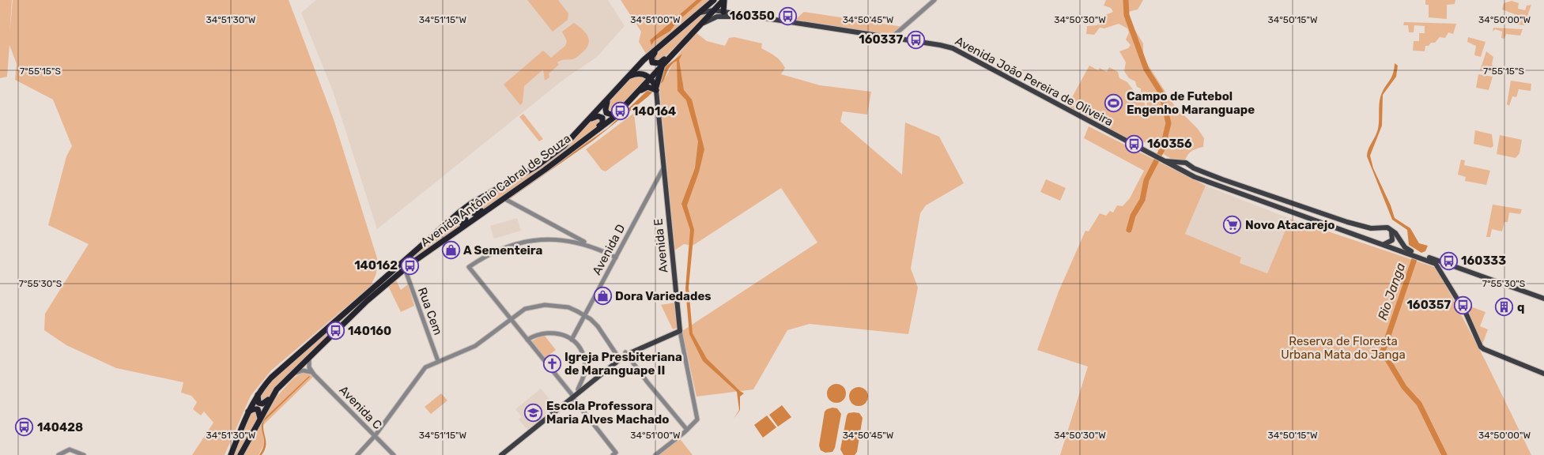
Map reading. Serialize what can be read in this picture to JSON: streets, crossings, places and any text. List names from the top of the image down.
{
  "streets": {
    "highway": ["Avenida Antônio Cabral de Souza"],
    "main road": ["Avenida João Pereira de Oliveira", "Avenida E"],
    "street": ["Avenida D", "Rua Cem", "Avenida C"]
  },
  "crossings": [
    ["Avenida João Pereira de Oliveira", "Avenida Antônio Cabral de Souza"],
    ["Avenida Antônio Cabral de Souza", "Rua Cem"],
    ["Avenida E", "Avenida D"]
  ],
  "water": ["Rio Janga"],
  "parks": ["Reserva de Floresta Urbana Mata do Janga"],
  "places": {
    "bus stop": [
      "160350",
      "160337",
      "140164",
      "160356",
      "160333",
      "140162",
      "160357",
      "140160",
      "140428"
    ],
    "sports": ["Campo de Futebol Engenho Maranguape"],
    "supermarket": ["Novo Atacarejo"],
    "shop": ["A Sementeira", "Dora Variedades"],
    "building": ["q"],
    "church": ["Igreja Presbiteriana de Maranguape II"],
    "school or university": ["Escola Professora Maria Alves Machado"]
  },
  "coordinates": [
    "34°51'30\"W",
    "34°51'15\"W",
    "34°51'00\"W",
    "34°50'45\"W",
    "34°50'30\"W",
    "34°50'15\"W",
    "34°50'00\"W",
    "7°55'15\"S",
    "7°55'30\"S"
  ]
}
